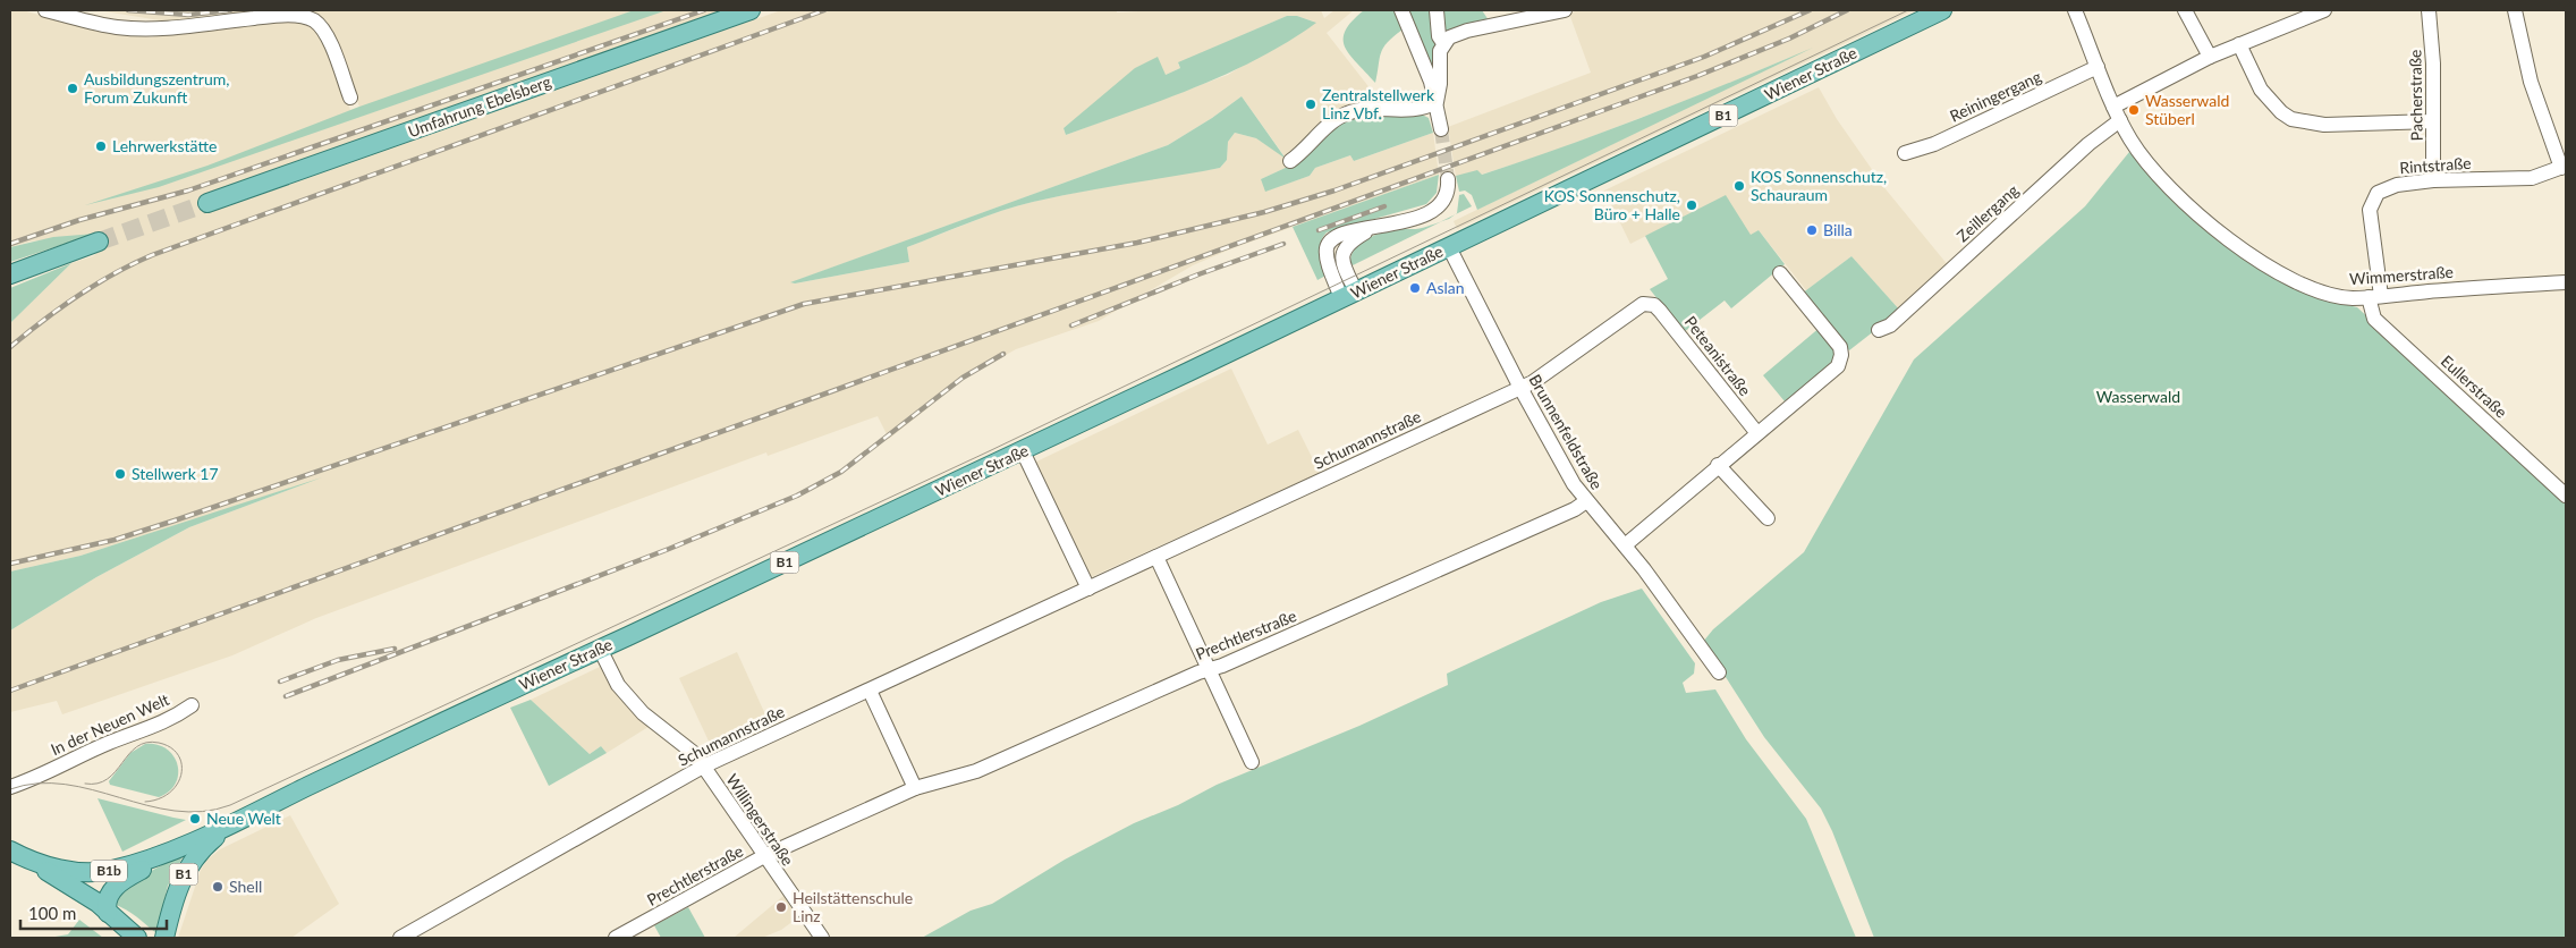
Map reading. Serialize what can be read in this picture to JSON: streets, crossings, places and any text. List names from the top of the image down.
{
  "streets": {
    "main road": [
      "Wiener Straße",
      "Umfahrung Ebelsberg",
      "B1",
      "B1b"
    ],
    "street": [
      "Pacherstraße",
      "Reiningergang",
      "Rintstraße",
      "Zeillergang",
      "Wimmerstraße",
      "Peteanistraße",
      "Eullerstraße",
      "Brunnenfeldstraße",
      "Schumannstraße",
      "Prechtlerstraße",
      "In der Neuen Welt",
      "Willingerstraße"
    ]
  },
  "crossings": [
    ["Wiener Straße", "B1"],
    ["Wiener Straße", "Brunnenfeldstraße"],
    ["Wiener Straße", "Willingerstraße"],
    ["Wiener Straße", "B1b"],
    ["Pacherstraße", "Rintstraße"],
    ["Reiningergang", "Wimmerstraße"],
    ["B1", "B1b"],
    ["Rintstraße", "Wimmerstraße"],
    ["Rintstraße", "Eullerstraße"],
    ["Zeillergang", "Wimmerstraße"],
    ["Wimmerstraße", "Eullerstraße"],
    ["Peteanistraße", "Schumannstraße"],
    ["Brunnenfeldstraße", "Schumannstraße"],
    ["Brunnenfeldstraße", "Prechtlerstraße"],
    ["Schumannstraße", "Willingerstraße"],
    ["Prechtlerstraße", "Willingerstraße"]
  ],
  "parks": ["Wasserwald"],
  "places": [
    "Ausbildungszentrum, Forum Zukunft",
    "Zentralstellwerk Linz Vbf.",
    "Wasserwald Stüberl",
    "Lehrwerkstätte",
    "KOS Sonnenschutz, Schauraum",
    "KOS Sonnenschutz, Büro + Halle",
    "Billa",
    "Aslan",
    "Stellwerk 17",
    "Neue Welt",
    "Shell",
    "Heilstättenschule Linz"
  ],
  "scale_bar": "100 m"
}
